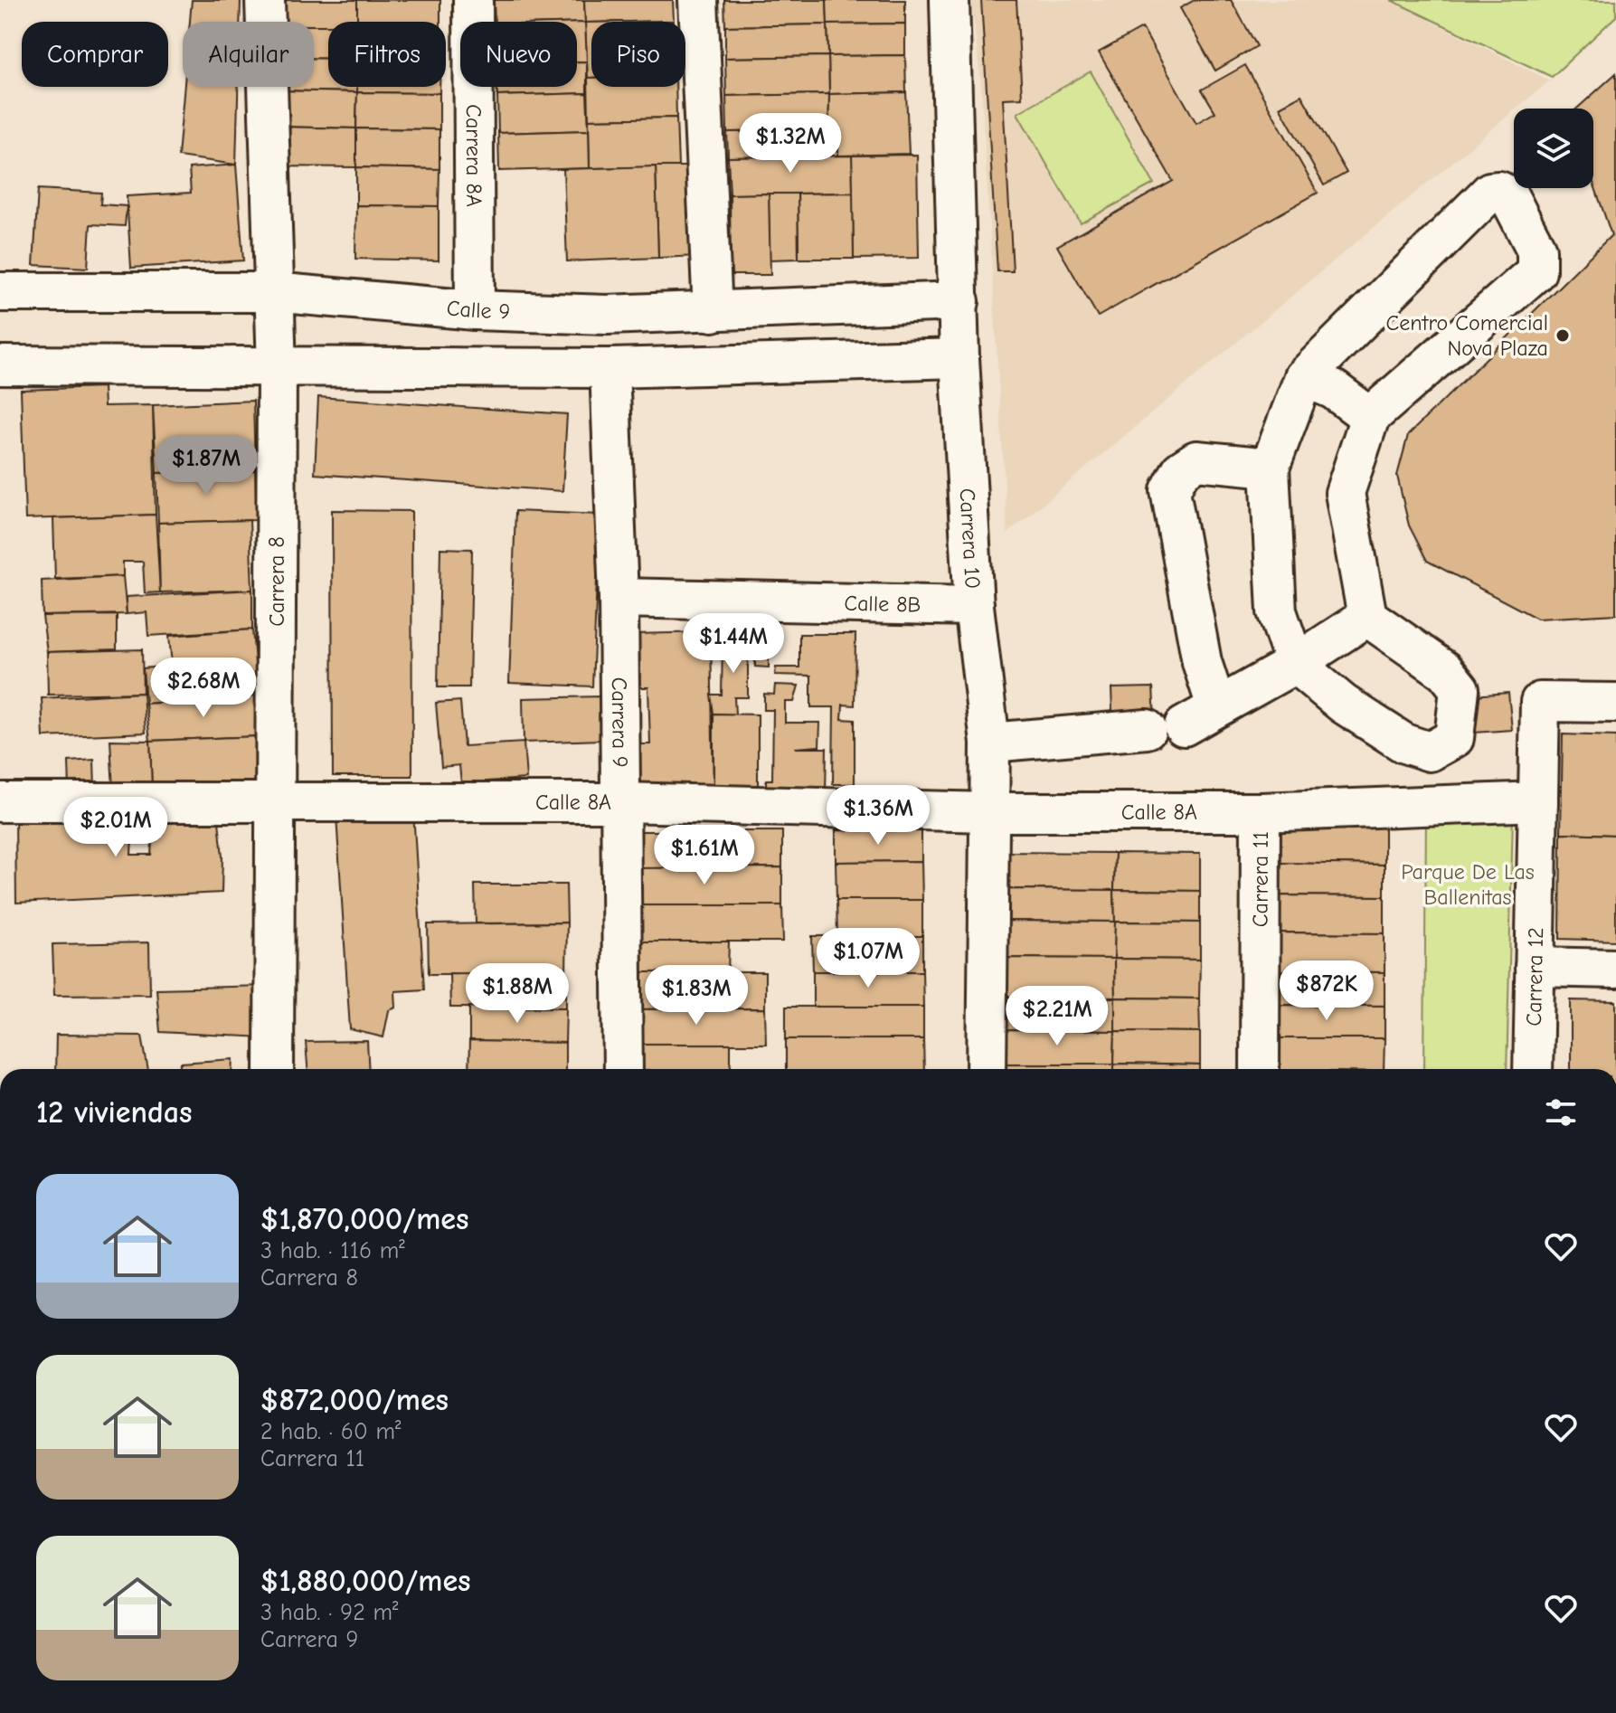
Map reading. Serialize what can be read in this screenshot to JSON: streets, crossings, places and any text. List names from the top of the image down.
{
  "streets": {
    "street": [
      "Carrera 8A",
      "Calle 9",
      "Carrera 10",
      "Carrera 8",
      "Calle 8B",
      "Carrera 9",
      "Calle 8A",
      "Carrera 11",
      "Carrera 12"
    ]
  },
  "crossings": [
    ["Carrera 8A", "Calle 9"],
    ["Calle 9", "Carrera 10"],
    ["Calle 9", "Carrera 8"],
    ["Carrera 10", "Calle 8B"],
    ["Carrera 10", "Calle 8A"],
    ["Carrera 8", "Calle 8A"],
    ["Calle 8B", "Carrera 9"],
    ["Carrera 9", "Calle 8A"],
    ["Calle 8A", "Carrera 11"],
    ["Calle 8A", "Carrera 12"]
  ],
  "parks": ["Parque De Las Ballenitas"],
  "places": ["Centro Comercial Nova Plaza"],
  "page": {
    "chip": [
      "Comprar",
      "Alquilar",
      "Filtros",
      "Nuevo",
      "Piso"
    ],
    "price": [
      "$1.32M",
      "$1.87M",
      "$1.44M",
      "$2.68M",
      "$1.36M",
      "$2.01M",
      "$1.61M",
      "$1.07M",
      "$872K",
      "$1.88M",
      "$1.83M",
      "$2.21M"
    ],
    "heading": "12 viviendas",
    "list": [
      {
        "name": "$1,870,000/mes",
        "note": "3 hab. · 116 m² · Carrera 8"
      },
      {
        "name": "$872,000/mes",
        "note": "2 hab. · 60 m² · Carrera 11"
      },
      {
        "name": "$1,880,000/mes",
        "note": "3 hab. · 92 m² · Carrera 9"
      }
    ]
  }
}
